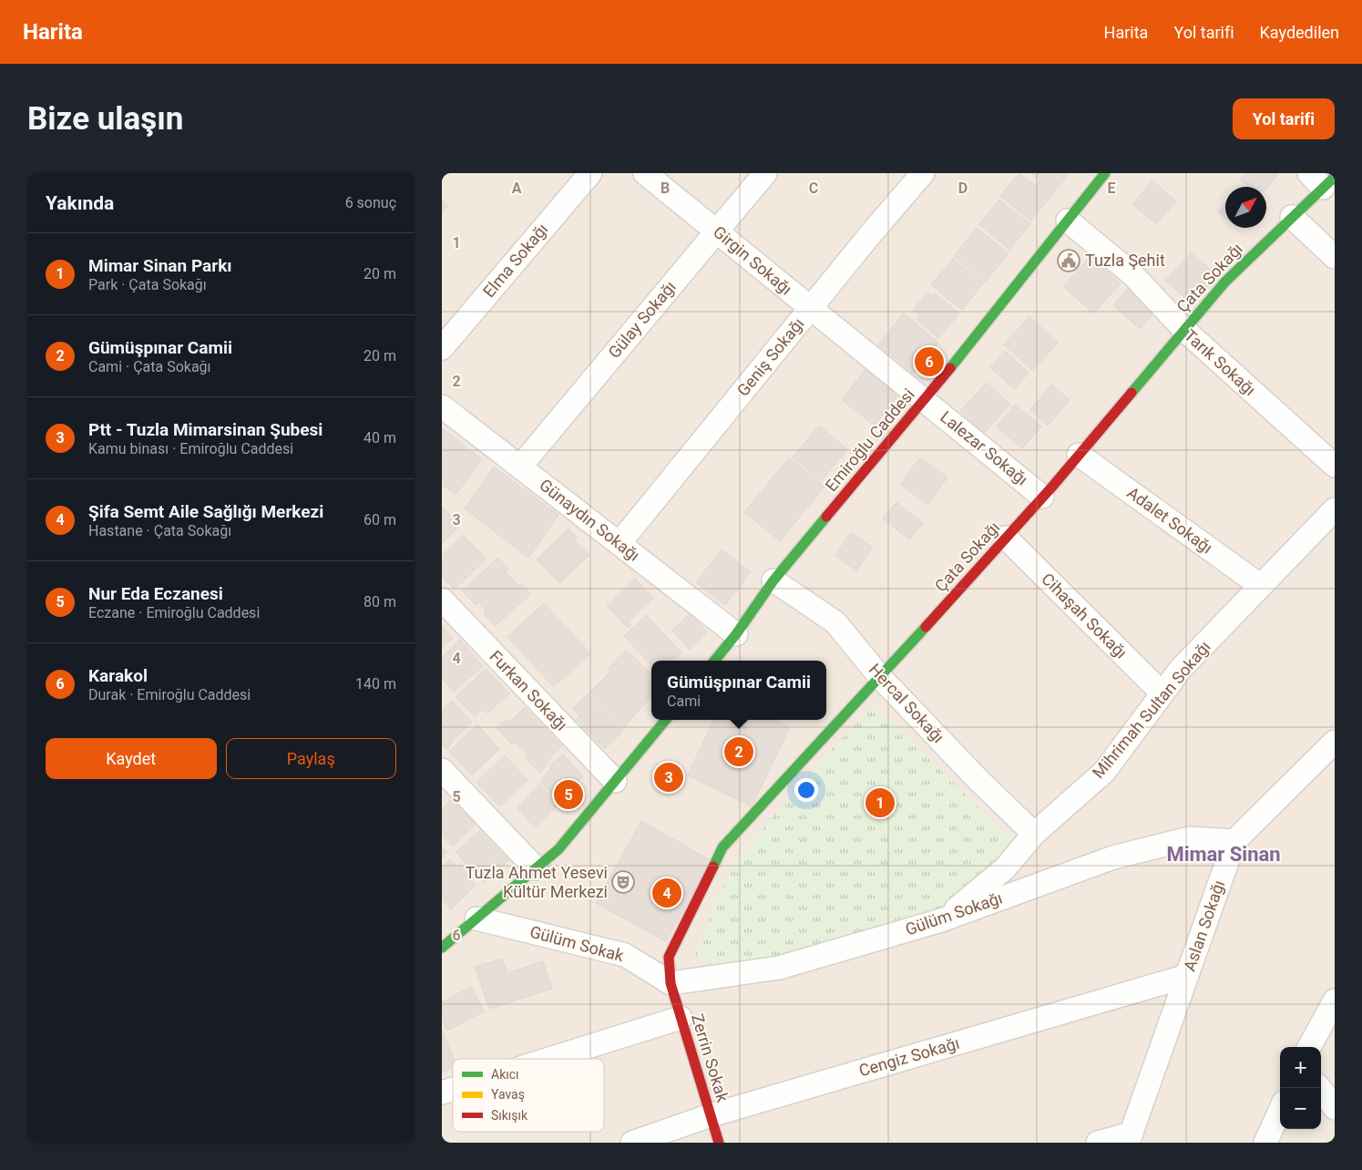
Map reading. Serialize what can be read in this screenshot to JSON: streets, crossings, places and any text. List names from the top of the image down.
{
  "streets": {
    "street": [
      "Elma Sokağı",
      "Girgin Sokağı",
      "Çata Sokağı",
      "Gülay Sokağı",
      "Geniş Sokağı",
      "Tarık Sokağı",
      "Emiroğlu Caddesi",
      "Lalezar Sokağı",
      "Günaydın Sokağı",
      "Adalet Sokağı",
      "Cihaşah Sokağı",
      "Furkan Sokağı",
      "Hercal Sokağı",
      "Mihrimah Sultan Sokağı",
      "Gülüm Sokağı",
      "Aslan Sokağı",
      "Gülüm Sokak",
      "Cengiz Sokağı",
      "Zerrin Sokak"
    ]
  },
  "crossings": [
    ["Girgin Sokağı", "Gülay Sokağı"],
    ["Girgin Sokağı", "Geniş Sokağı"],
    ["Girgin Sokağı", "Emiroğlu Caddesi"],
    ["Girgin Sokağı", "Lalezar Sokağı"],
    ["Çata Sokağı", "Tarık Sokağı"],
    ["Çata Sokağı", "Lalezar Sokağı"],
    ["Çata Sokağı", "Adalet Sokağı"],
    ["Çata Sokağı", "Cihaşah Sokağı"],
    ["Çata Sokağı", "Hercal Sokağı"],
    ["Çata Sokağı", "Gülüm Sokağı"],
    ["Çata Sokağı", "Gülüm Sokak"],
    ["Çata Sokağı", "Zerrin Sokak"],
    ["Gülay Sokağı", "Günaydın Sokağı"],
    ["Geniş Sokağı", "Günaydın Sokağı"],
    ["Tarık Sokağı", "Emiroğlu Caddesi"],
    ["Emiroğlu Caddesi", "Lalezar Sokağı"],
    ["Emiroğlu Caddesi", "Günaydın Sokağı"],
    ["Emiroğlu Caddesi", "Hercal Sokağı"],
    ["Adalet Sokağı", "Mihrimah Sultan Sokağı"],
    ["Cihaşah Sokağı", "Mihrimah Sultan Sokağı"],
    ["Hercal Sokağı", "Mihrimah Sultan Sokağı"],
    ["Mihrimah Sultan Sokağı", "Gülüm Sokağı"],
    ["Gülüm Sokağı", "Aslan Sokağı"],
    ["Gülüm Sokağı", "Gülüm Sokak"],
    ["Gülüm Sokağı", "Zerrin Sokak"],
    ["Aslan Sokağı", "Cengiz Sokağı"],
    ["Gülüm Sokak", "Zerrin Sokak"],
    ["Cengiz Sokağı", "Zerrin Sokak"]
  ],
  "districts": ["Mimar Sinan"],
  "places": {
    "public building": ["Tuzla Şehit"],
    "theatre": ["Tuzla Ahmet Yesevi Kültür Merkezi"]
  },
  "legend": ["Akıcı", "Yavaş", "Sıkışık"],
  "north": "top right",
  "page": {
    "header": "Harita",
    "nav": ["Harita", "Yol tarifi", "Kaydedilen"],
    "buttons": [
      "Yol tarifi",
      ["Kaydet", "Paylaş"]
    ],
    "title": "Bize ulaşın",
    "heading": ["Yakında", "6 sonuç"],
    "list": [
      {
        "mark": "1",
        "name": "Mimar Sinan Parkı",
        "note": "Park · Çata Sokağı",
        "value": "20 m"
      },
      {
        "mark": "2",
        "name": "Gümüşpınar Camii",
        "note": "Cami · Çata Sokağı",
        "value": "20 m"
      },
      {
        "mark": "3",
        "name": "Ptt - Tuzla Mimarsinan Şubesi",
        "note": "Kamu binası · Emiroğlu Caddesi",
        "value": "40 m"
      },
      {
        "mark": "4",
        "name": "Şifa Semt Aile Sağlığı Merkezi",
        "note": "Hastane · Çata Sokağı",
        "value": "60 m"
      },
      {
        "mark": "5",
        "name": "Nur Eda Eczanesi",
        "note": "Eczane · Emiroğlu Caddesi",
        "value": "80 m"
      },
      {
        "mark": "6",
        "name": "Karakol",
        "note": "Durak · Emiroğlu Caddesi",
        "value": "140 m"
      }
    ],
    "pins": [
      "6",
      "2",
      "3",
      "5",
      "1",
      "4"
    ],
    "popup": ["Gümüşpınar Camii", "Cami"],
    "map_buttons": ["+", "−"]
  },
  "grid": {
    "columns": [
      "A",
      "B",
      "C",
      "D",
      "E"
    ],
    "rows": [
      "1",
      "2",
      "3",
      "4",
      "5",
      "6"
    ]
  }
}
